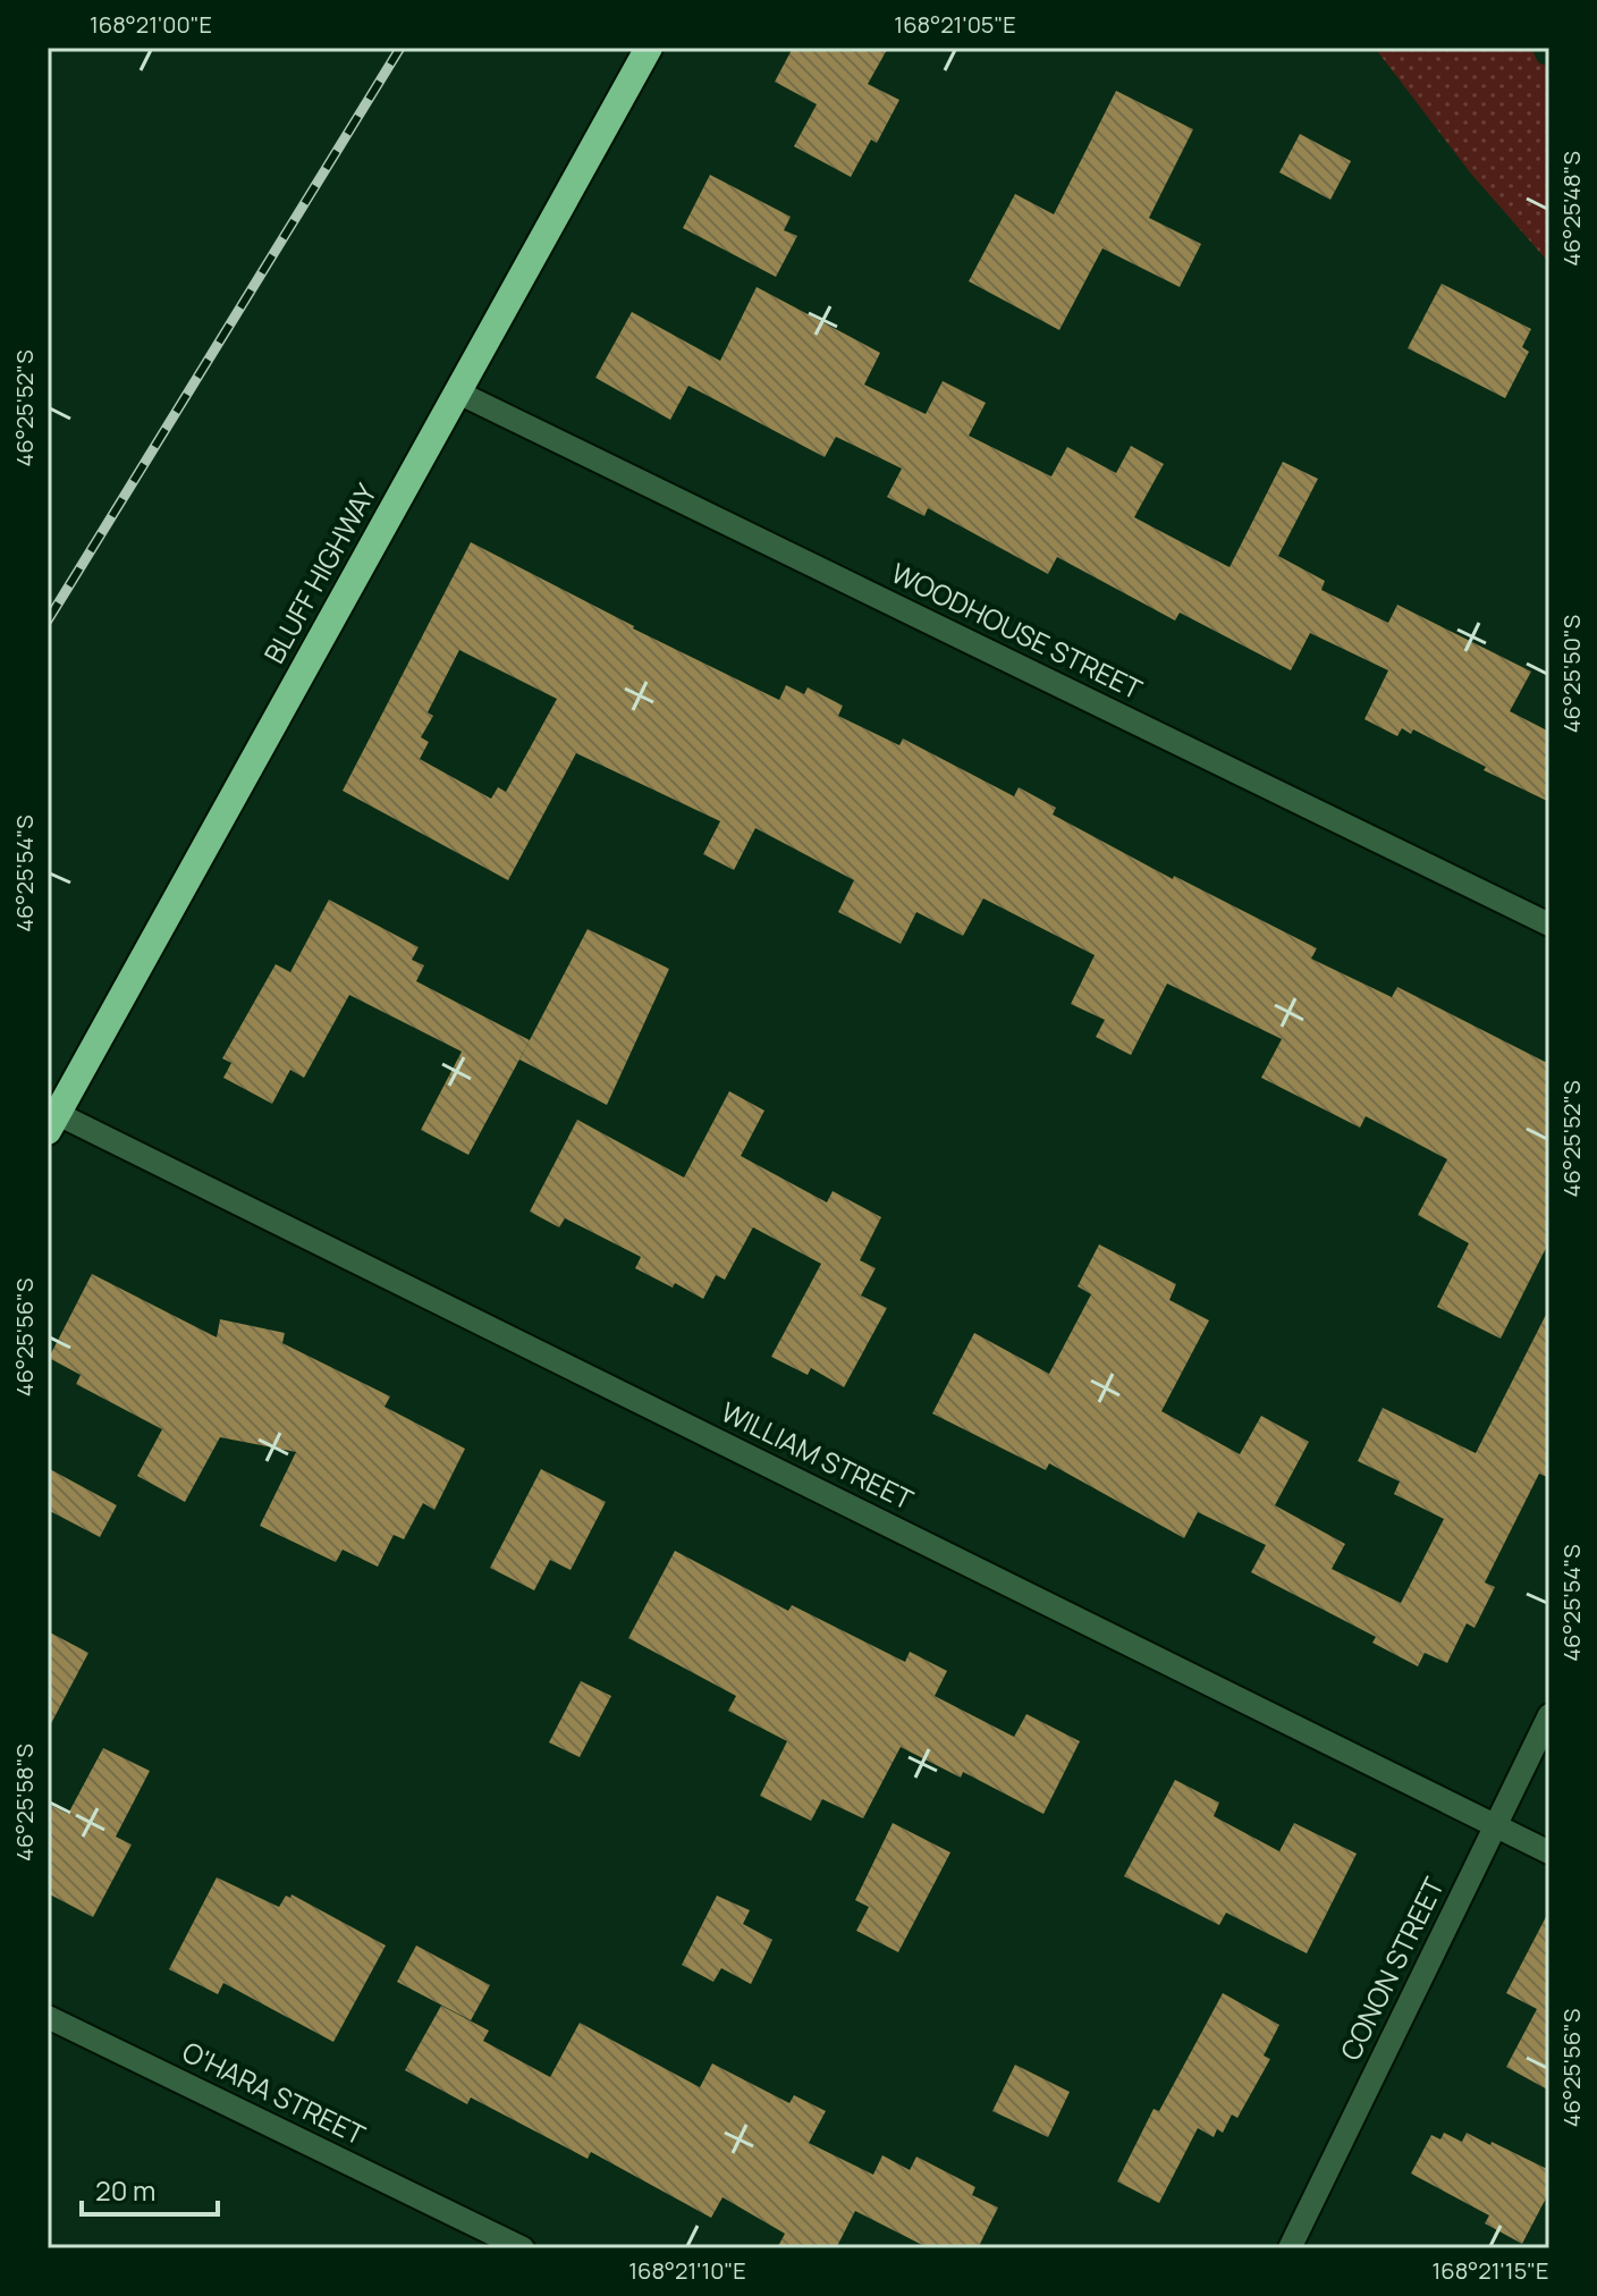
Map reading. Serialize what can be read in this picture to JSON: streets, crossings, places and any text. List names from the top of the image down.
{
  "streets": {
    "highway": ["BLUFF HIGHWAY"],
    "street": [
      "WOODHOUSE STREET",
      "WILLIAM STREET",
      "CONON STREET",
      "O'HARA STREET"
    ]
  },
  "crossings": [
    ["BLUFF HIGHWAY", "WOODHOUSE STREET"],
    ["BLUFF HIGHWAY", "WILLIAM STREET"],
    ["WILLIAM STREET", "CONON STREET"]
  ],
  "scale_bar": "20 m",
  "coordinates": [
    "168°21'00\"E",
    "168°21'05\"E",
    "46°25'48\"S",
    "46°25'52\"S",
    "46°25'50\"S",
    "46°25'54\"S",
    "46°25'56\"S",
    "46°25'58\"S",
    "168°21'10\"E",
    "168°21'15\"E"
  ]
}
